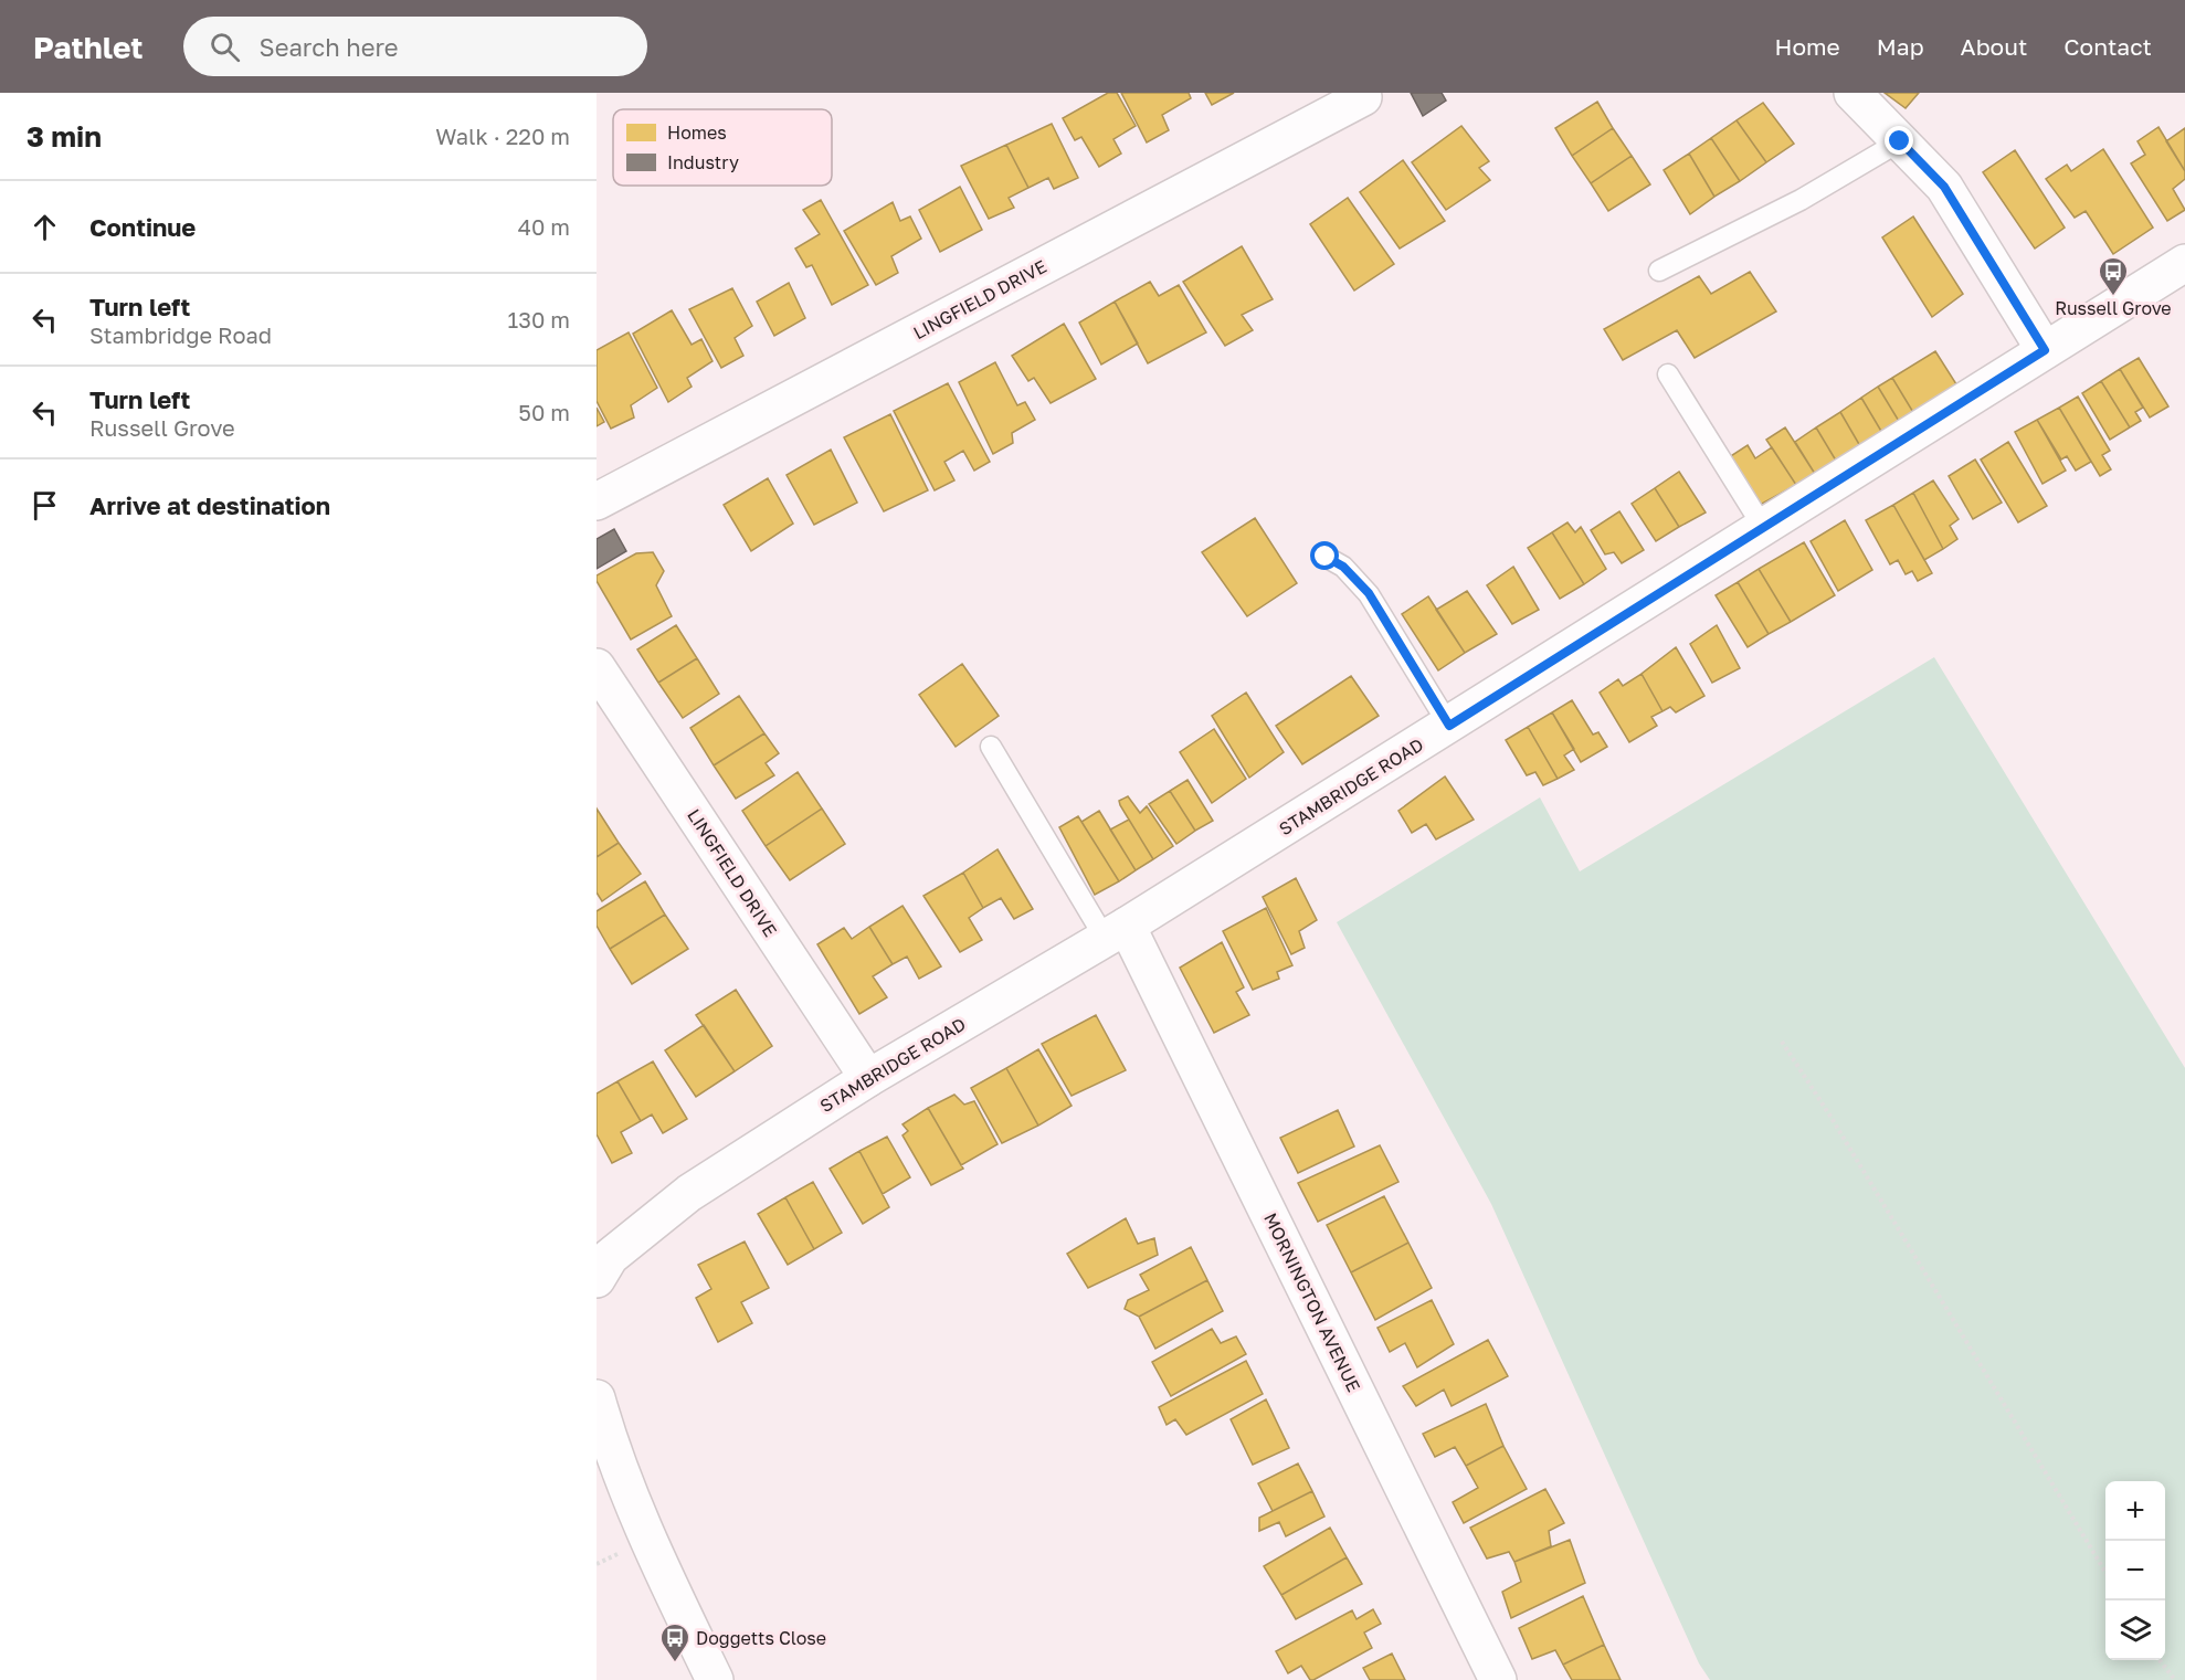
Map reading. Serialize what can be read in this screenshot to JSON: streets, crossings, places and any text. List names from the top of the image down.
{
  "streets": {
    "street": ["LINGFIELD DRIVE", "STAMBRIDGE ROAD", "MORNINGTON AVENUE"]
  },
  "crossings": [
    ["LINGFIELD DRIVE", "STAMBRIDGE ROAD"],
    ["STAMBRIDGE ROAD", "MORNINGTON AVENUE"]
  ],
  "places": {
    "bus stop": ["Russell Grove", "Doggetts Close"]
  },
  "legend": ["Homes", "Industry"],
  "page": {
    "header": "Pathlet",
    "search": "Search here",
    "nav": [
      "Home",
      "Map",
      "About",
      "Contact"
    ],
    "heading": ["3 min", "Walk · 220 m"],
    "list": [
      ["Continue", "40 m"],
      ["Turn left", "Stambridge Road", "130 m"],
      ["Turn left", "Russell Grove", "50 m"],
      "Arrive at destination"
    ],
    "map_buttons": ["+", "−"]
  }
}
